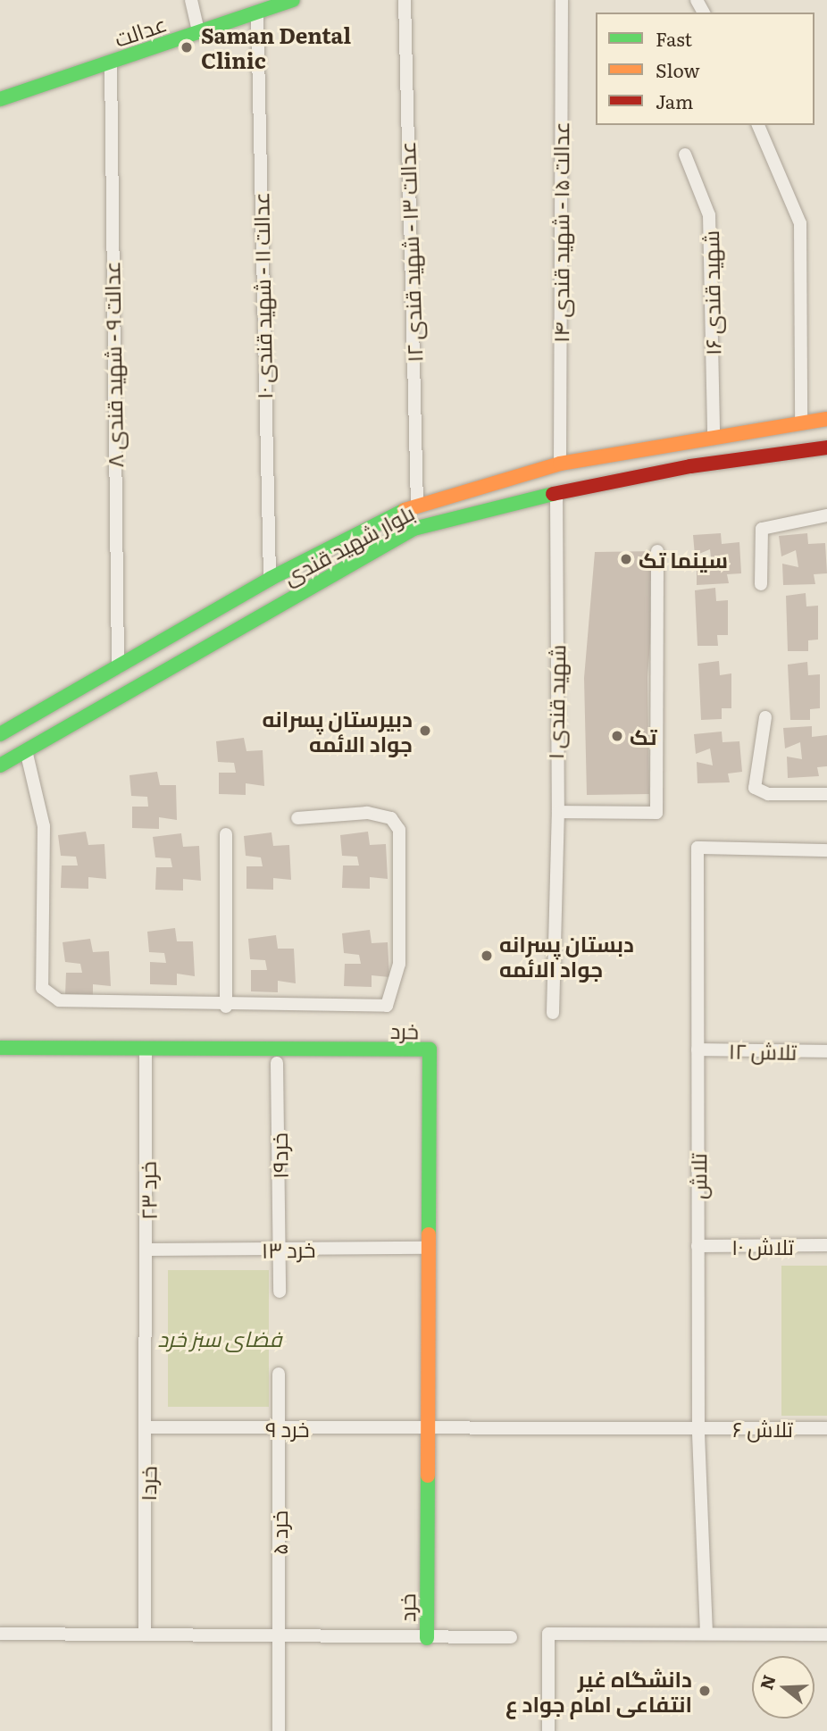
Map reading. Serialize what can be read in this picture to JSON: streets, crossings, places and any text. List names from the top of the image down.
{
  "streets": {
    "main road": ["عدالت", "بلوار شهید قندی", "خرد"],
    "street": [
      "عدالت ۱۵ - شهید قندی ۱۴",
      "عدالت ۱۳ - شهید قندی ۱۲",
      "شهید قندی ۱۶",
      "عدالت ۱۱ - شهید قندی ۱۰",
      "عدالت ۹ - شهید قندی ۸",
      "شهيد قندی ۱",
      "تلاش ۱۲",
      "خرد۱۹",
      "تلاش",
      "خرد ۲۳",
      "تلاش ۱۰",
      "خرد ۱۳",
      "خرد ۹",
      "تلاش ۶",
      "خرد۱",
      "خرد ۵"
    ]
  },
  "crossings": [
    ["عدالت", "عدالت ۱۱ - شهید قندی ۱۰"],
    ["عدالت", "عدالت ۹ - شهید قندی ۸"],
    ["عدالت ۱۵ - شهید قندی ۱۴", "بلوار شهید قندی"],
    ["عدالت ۱۳ - شهید قندی ۱۲", "بلوار شهید قندی"],
    ["شهید قندی ۱۶", "بلوار شهید قندی"],
    ["عدالت ۱۱ - شهید قندی ۱۰", "بلوار شهید قندی"],
    ["عدالت ۹ - شهید قندی ۸", "بلوار شهید قندی"],
    ["بلوار شهید قندی", "شهيد قندی ۱"],
    ["خرد", "خرد ۲۳"],
    ["خرد", "خرد ۱۳"],
    ["خرد", "خرد ۹"],
    ["خرد", "خرد۱"],
    ["خرد", "خرد ۵"],
    ["تلاش ۱۲", "تلاش"],
    ["خرد۱۹", "خرد ۱۳"],
    ["تلاش", "تلاش ۱۰"],
    ["تلاش", "تلاش ۶"],
    ["خرد ۲۳", "خرد ۱۳"],
    ["خرد ۲۳", "خرد۱"],
    ["خرد ۹", "خرد۱"],
    ["خرد ۹", "خرد ۵"]
  ],
  "parks": ["فضای سبز خرد"],
  "places": [
    "Saman Dental Clinic",
    "سینما تک",
    "دبیرستان پسرانه جواد الائمه",
    "تک",
    "دبستان پسرانه جواد الائمه",
    "دانشگاه غیر انتفاعی امام جواد ع"
  ],
  "legend": ["Fast", "Slow", "Jam"],
  "north": "left"
}
